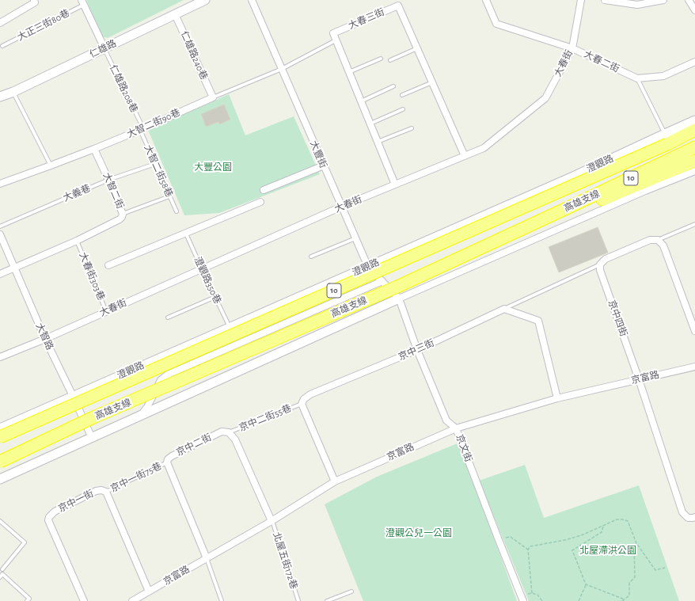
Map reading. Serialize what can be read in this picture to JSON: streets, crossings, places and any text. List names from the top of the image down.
{
  "streets": {
    "highway": ["10", "高雄支線"],
    "street": [
      "大春三街",
      "仁雄路",
      "仁雄路240巷",
      "大春二街",
      "大春街",
      "大智二街90巷",
      "大豐街",
      "澄觀路",
      "大智二街",
      "京中四街",
      "大智路",
      "京中三街",
      "京富路",
      "京中二街",
      "京文街",
      "京中一街"
    ],
    "lane": [
      "大正三街80巷",
      "仁雄路208巷",
      "大智二街58巷",
      "大義巷",
      "大春街303巷",
      "澄觀路350巷",
      "京中二街55巷",
      "京中一街75巷",
      "北屋五街172巷"
    ]
  },
  "crossings": [
    ["大春三街", "大春街"],
    ["仁雄路", "仁雄路240巷"],
    ["仁雄路", "仁雄路208巷"],
    ["仁雄路240巷", "大智二街90巷"],
    ["大春二街", "大春街"],
    ["大春街", "大豐街"],
    ["大春街", "大春街303巷"],
    ["大春街", "澄觀路350巷"],
    ["大春街", "大智路"],
    ["仁雄路208巷", "大智二街90巷"],
    ["仁雄路208巷", "大智二街58巷"],
    ["大智二街90巷", "大智二街58巷"],
    ["大智二街90巷", "大智二街"],
    ["大豐街", "澄觀路"],
    ["大豐街", "京文街"],
    ["澄觀路", "高雄支線"],
    ["澄觀路", "澄觀路350巷"],
    ["澄觀路", "大智路"],
    ["大智二街58巷", "大義巷"],
    ["大智二街", "大義巷"],
    ["大智二街", "大春街303巷"],
    ["大智二街", "大智路"],
    ["京中四街", "京富路"],
    ["京中三街", "京中二街55巷"],
    ["京中三街", "京文街"],
    ["京富路", "京中二街"],
    ["京富路", "京文街"],
    ["京富路", "京中一街"],
    ["京富路", "北屋五街172巷"],
    ["京中二街55巷", "京中二街"],
    ["京中二街", "京中一街75巷"],
    ["京中一街75巷", "京中一街"]
  ],
  "parks": ["大豐公園", "澄觀公兒一公園", "北屋滯洪公園"]
}
